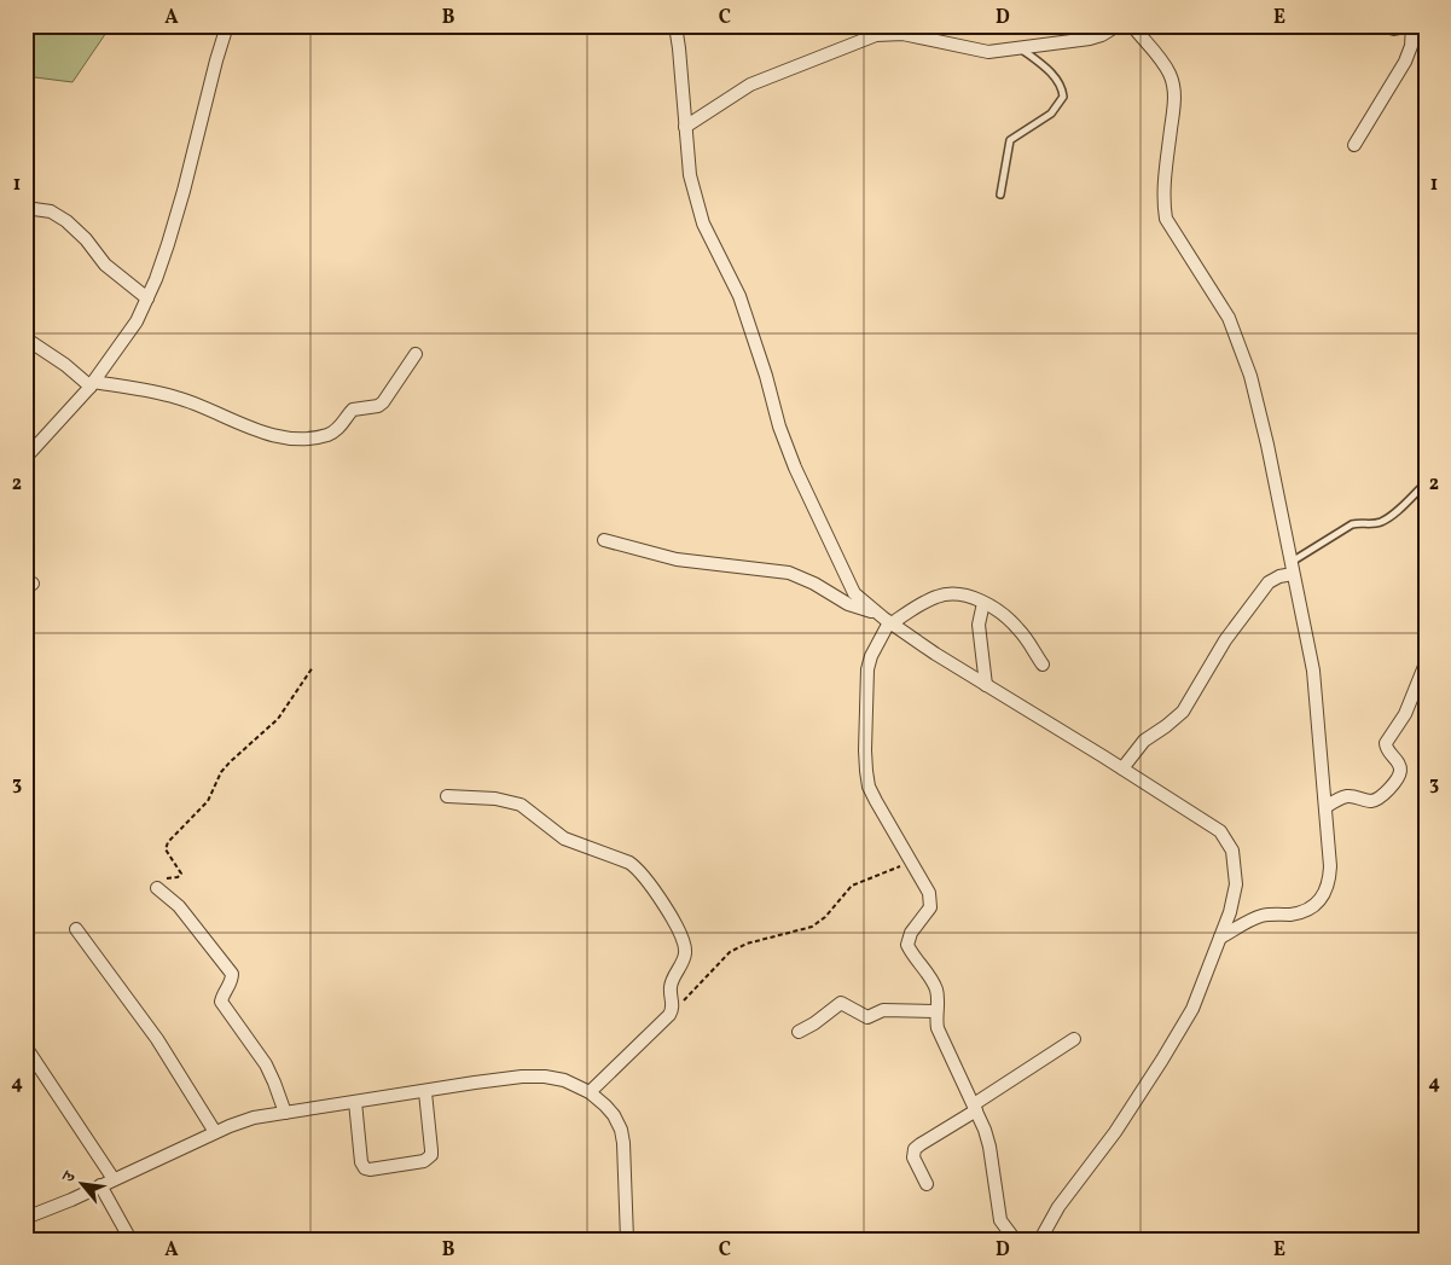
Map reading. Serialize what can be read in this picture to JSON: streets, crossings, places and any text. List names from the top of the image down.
{
  "north": "top left",
  "grid": {
    "columns": [
      "A",
      "B",
      "C",
      "D",
      "E"
    ],
    "rows": [
      "1",
      "2",
      "3",
      "4"
    ]
  }
}
